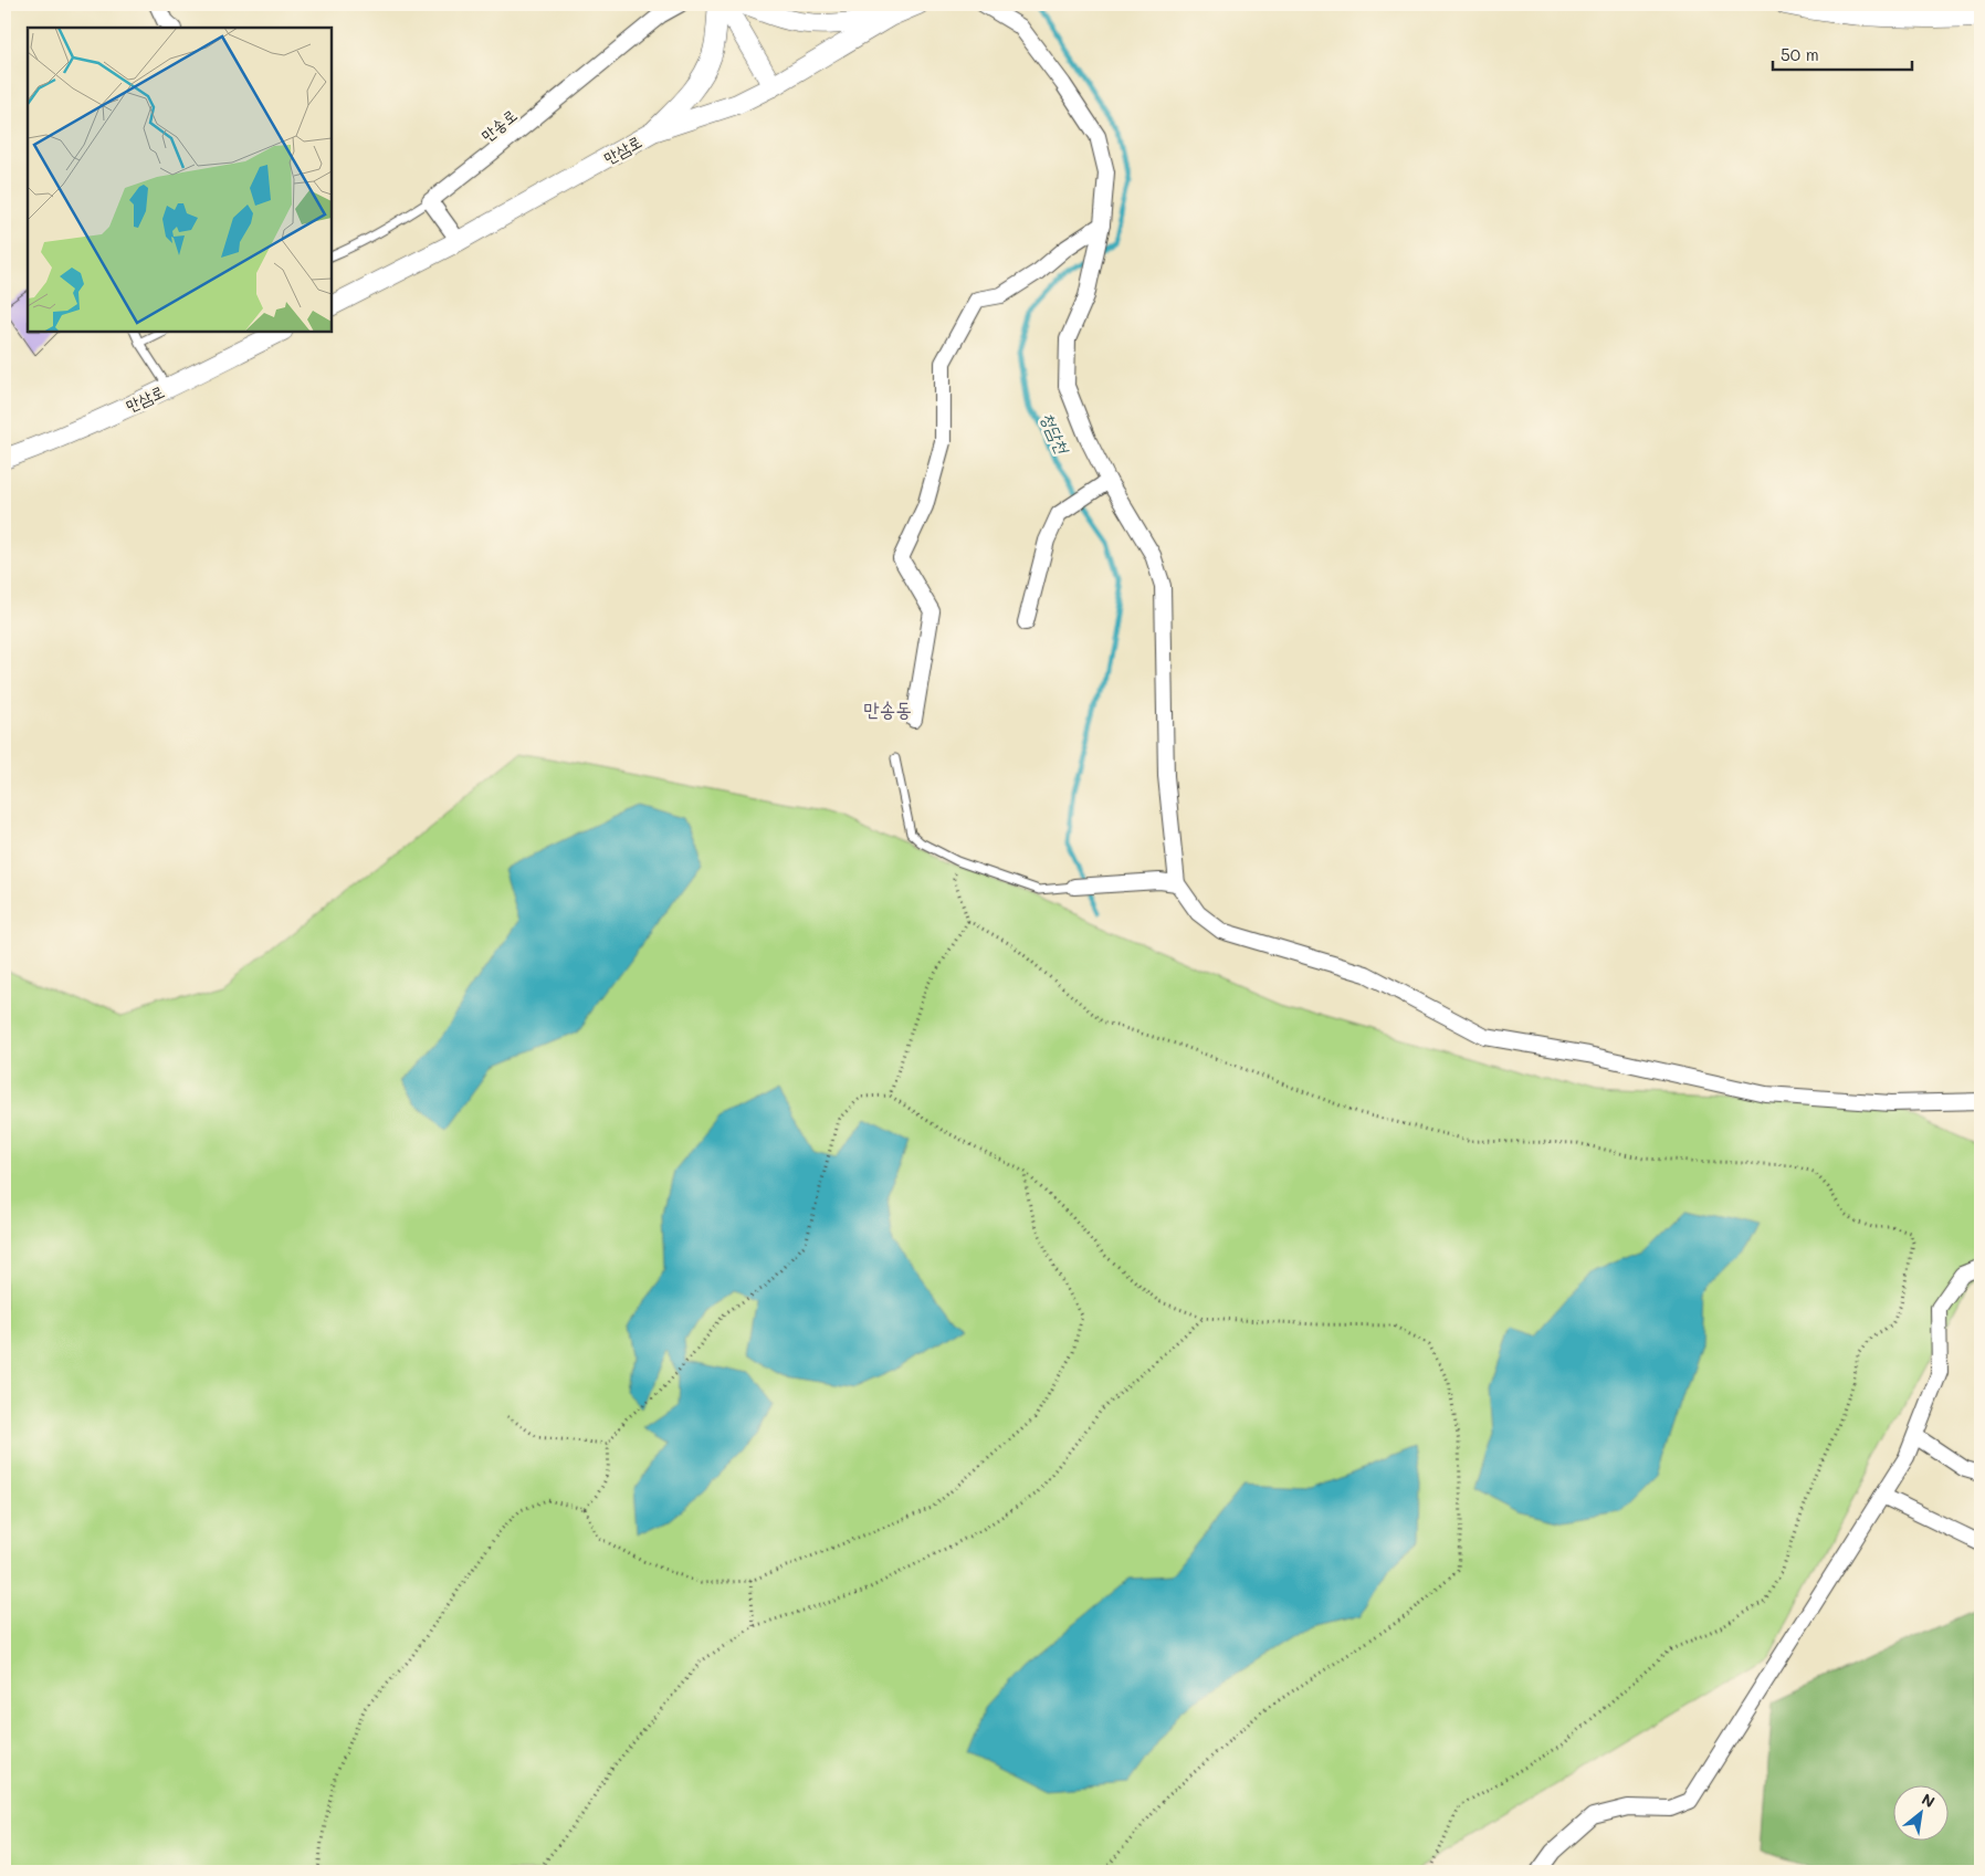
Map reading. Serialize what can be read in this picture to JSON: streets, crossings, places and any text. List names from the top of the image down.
{
  "streets": {
    "street": ["만송로", "만삼로"]
  },
  "districts": ["만송동"],
  "water": ["청담천"],
  "scale_bar": "50 m",
  "north": "top right"
}
